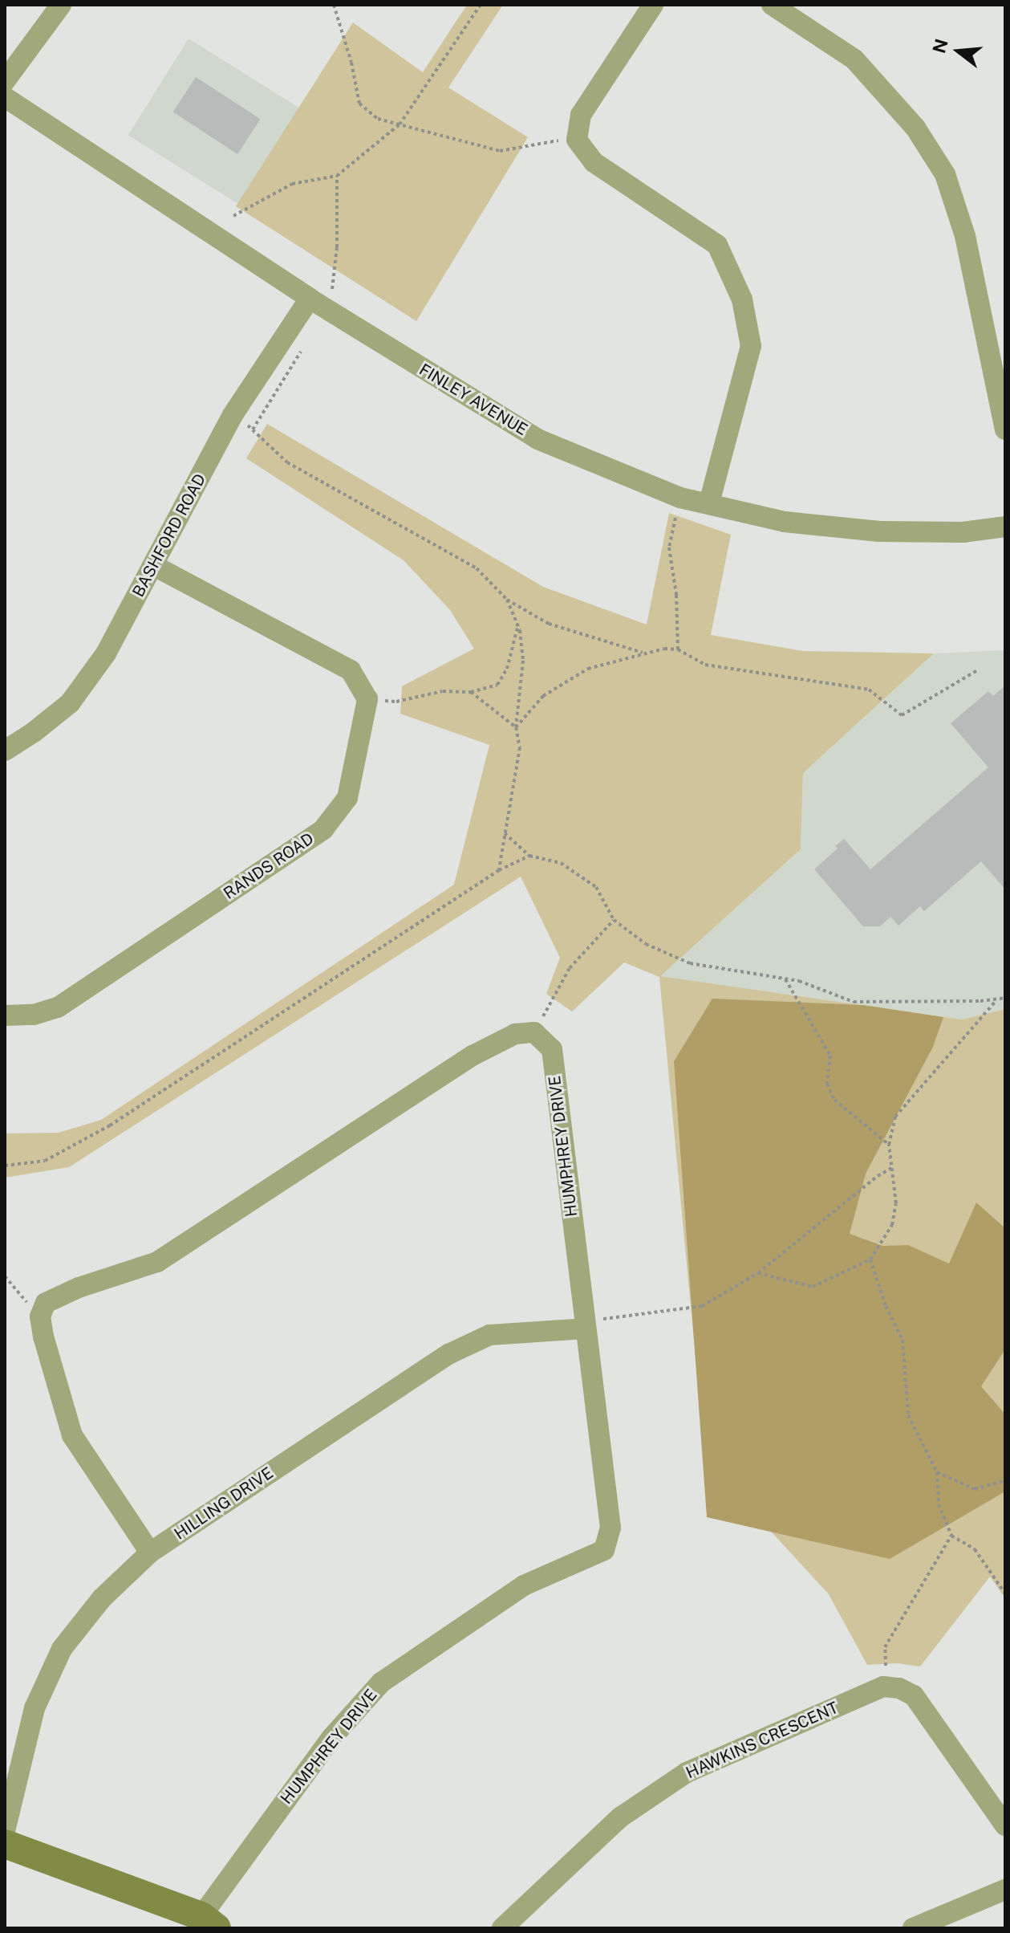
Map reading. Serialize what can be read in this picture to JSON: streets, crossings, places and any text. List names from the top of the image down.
{
  "streets": {
    "street": [
      "FINLEY AVENUE",
      "BASHFORD ROAD",
      "RANDS ROAD",
      "HUMPHREY DRIVE",
      "HILLING DRIVE",
      "HAWKINS CRESCENT"
    ]
  },
  "crossings": [
    ["FINLEY AVENUE", "BASHFORD ROAD"],
    ["HUMPHREY DRIVE", "HILLING DRIVE"]
  ],
  "north": "left"
}
